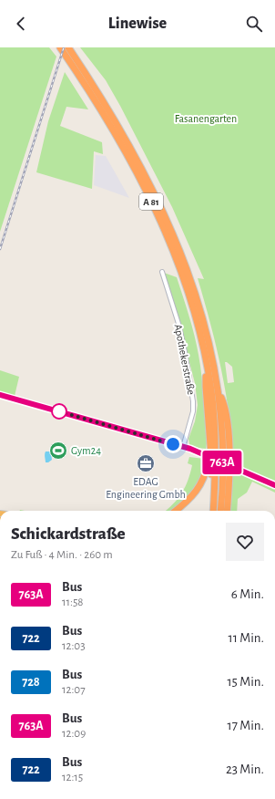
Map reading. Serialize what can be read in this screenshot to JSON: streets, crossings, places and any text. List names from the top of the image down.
{
  "streets": {
    "highway": ["A 81"],
    "street": ["Apothekerstraße"]
  },
  "parks": ["Fasanengarten"],
  "places": {
    "sports": ["Gym24"],
    "office": ["EDAG Engineering Gmbh"]
  },
  "lines": ["bus line 763A"],
  "page": {
    "header": "Linewise",
    "on_map": "763A",
    "heading": ["Schickardstraße", "Zu Fuß · 4 Min. · 260 m"],
    "list": [
      {
        "mark": "763A",
        "name": "Bus",
        "note": "11:58",
        "value": "6 Min."
      },
      {
        "mark": "722",
        "name": "Bus",
        "note": "12:03",
        "value": "11 Min."
      },
      {
        "mark": "728",
        "name": "Bus",
        "note": "12:07",
        "value": "15 Min."
      },
      {
        "mark": "763A",
        "name": "Bus",
        "note": "12:09",
        "value": "17 Min."
      },
      {
        "mark": "722",
        "name": "Bus",
        "note": "12:15",
        "value": "23 Min."
      }
    ]
  }
}
